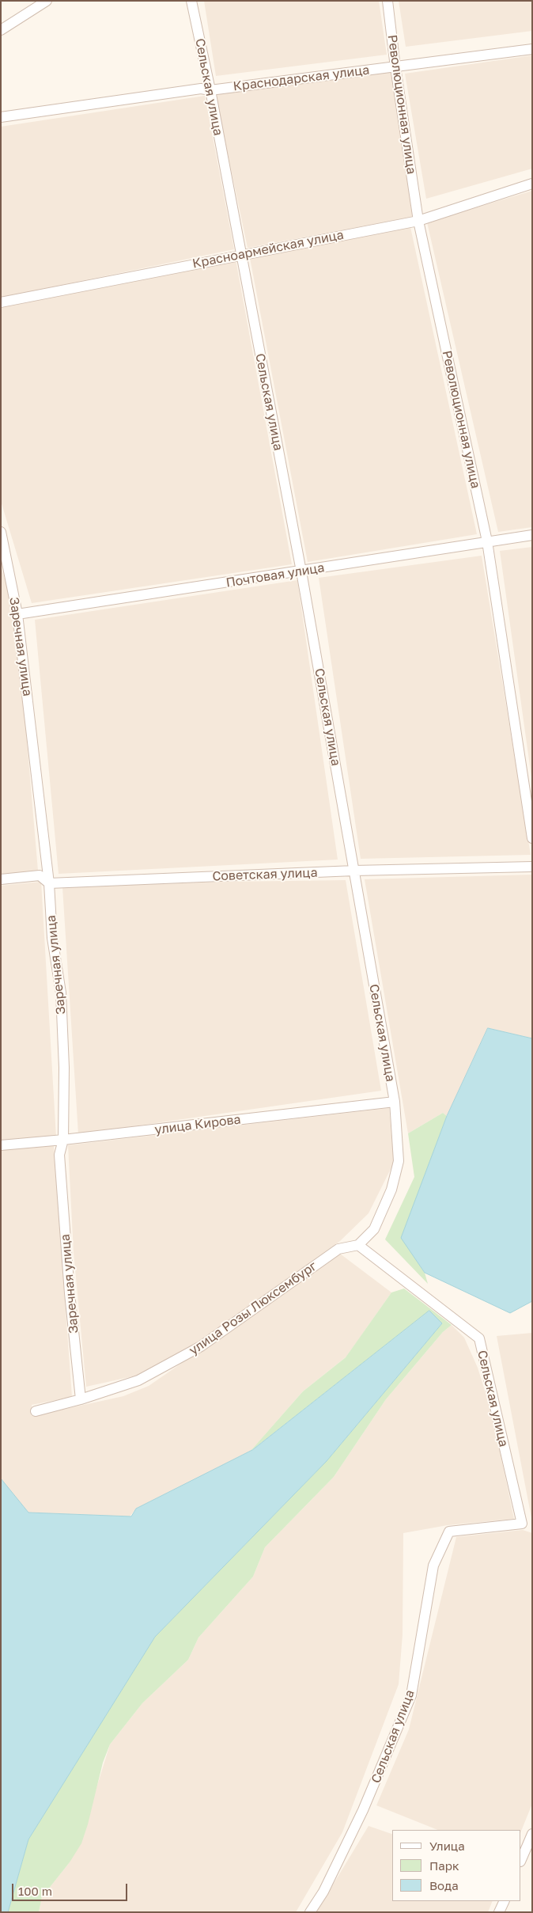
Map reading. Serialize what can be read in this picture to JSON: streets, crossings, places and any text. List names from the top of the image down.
{
  "streets": {
    "street": [
      "Краснодарская улица",
      "Сельская улица",
      "Революционная улица",
      "Красноармейская улица",
      "Почтовая улица",
      "Заречная улица",
      "Советская улица",
      "улица Кирова",
      "улица Розы Люксембург"
    ]
  },
  "crossings": [
    ["Краснодарская улица", "Сельская улица"],
    ["Краснодарская улица", "Революционная улица"],
    ["Сельская улица", "Красноармейская улица"],
    ["Сельская улица", "Почтовая улица"],
    ["Сельская улица", "Советская улица"],
    ["Сельская улица", "улица Кирова"],
    ["Сельская улица", "улица Розы Люксембург"],
    ["Революционная улица", "Красноармейская улица"],
    ["Революционная улица", "Почтовая улица"],
    ["Почтовая улица", "Заречная улица"],
    ["Заречная улица", "Советская улица"],
    ["Заречная улица", "улица Кирова"],
    ["Заречная улица", "улица Розы Люксембург"]
  ],
  "legend": ["Улица", "Парк", "Вода"],
  "scale_bar": "100 m"
}
